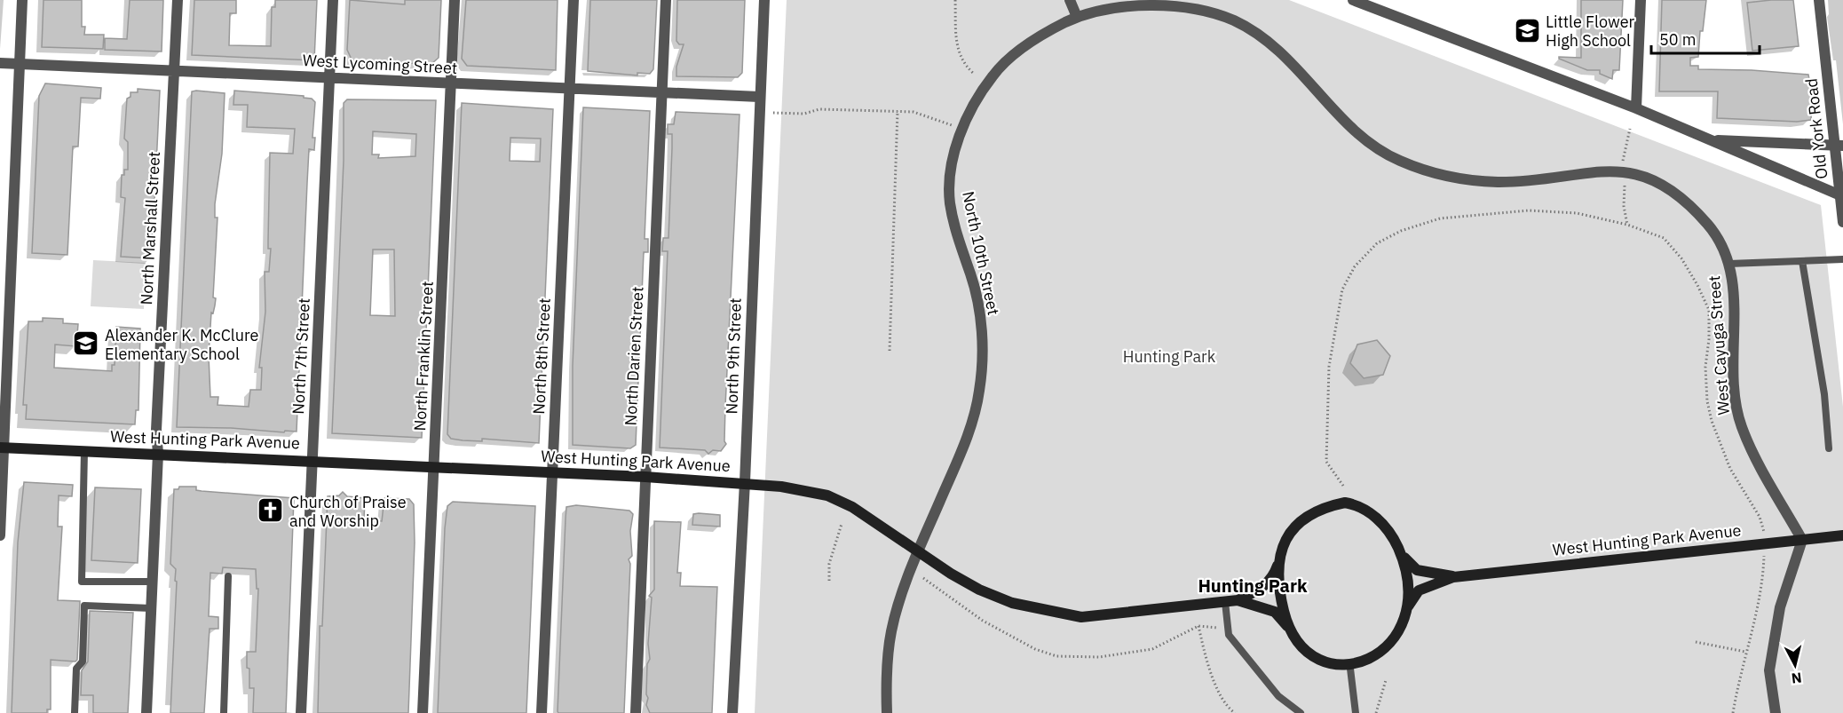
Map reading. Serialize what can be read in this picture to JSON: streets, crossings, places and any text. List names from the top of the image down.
{
  "streets": {
    "main road": ["West Hunting Park Avenue"],
    "street": [
      "West Lycoming Street",
      "Old York Road",
      "North Marshall Street",
      "North 10th Street",
      "West Cayuga Street",
      "North 7th Street",
      "North Franklin Street",
      "North 8th Street",
      "North Darien Street",
      "North 9th Street"
    ]
  },
  "crossings": [
    ["West Lycoming Street", "North Marshall Street"],
    ["West Lycoming Street", "North 7th Street"],
    ["West Lycoming Street", "North Franklin Street"],
    ["West Lycoming Street", "North 8th Street"],
    ["West Lycoming Street", "North Darien Street"],
    ["West Lycoming Street", "North 9th Street"],
    ["North Marshall Street", "West Hunting Park Avenue"],
    ["North 10th Street", "West Cayuga Street"],
    ["North 10th Street", "West Hunting Park Avenue"],
    ["West Cayuga Street", "West Hunting Park Avenue"],
    ["North 7th Street", "West Hunting Park Avenue"],
    ["North Franklin Street", "West Hunting Park Avenue"],
    ["North 8th Street", "West Hunting Park Avenue"],
    ["North Darien Street", "West Hunting Park Avenue"],
    ["North 9th Street", "West Hunting Park Avenue"]
  ],
  "districts": ["Hunting Park"],
  "parks": ["Hunting Park"],
  "places": {
    "school or university": ["Little Flower High School", "Alexander K. McClure Elementary School"],
    "church": ["Church of Praise and Worship"]
  },
  "scale_bar": "50 m",
  "north": "bottom"
}
